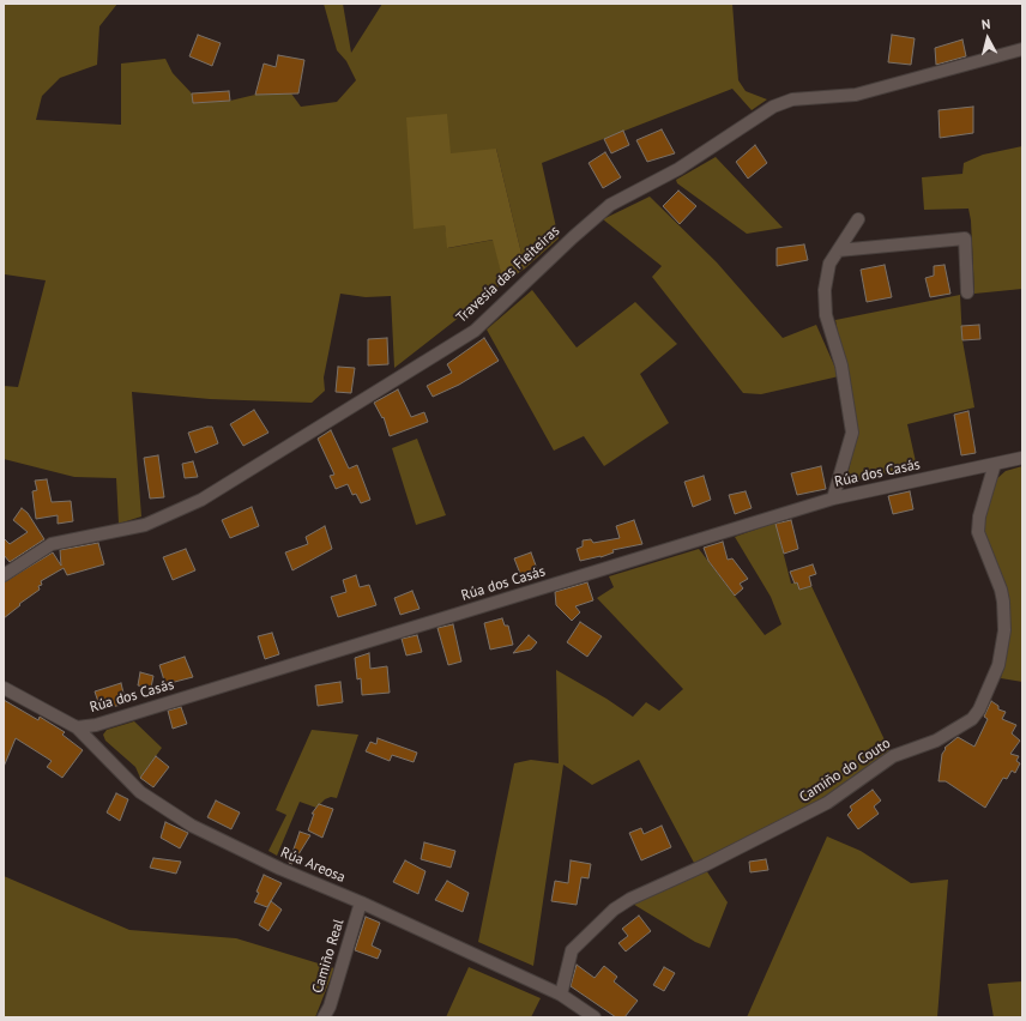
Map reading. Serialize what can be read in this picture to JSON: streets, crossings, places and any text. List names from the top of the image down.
{
  "streets": {
    "street": [
      "Travesía das Fieiteiras",
      "Rúa dos Casás",
      "Camiño do Couto",
      "Rúa Areosa",
      "Camiño Real"
    ]
  },
  "crossings": [
    ["Rúa dos Casás", "Camiño do Couto"],
    ["Rúa dos Casás", "Rúa Areosa"],
    ["Camiño do Couto", "Rúa Areosa"],
    ["Rúa Areosa", "Camiño Real"]
  ],
  "north": "top"
}
